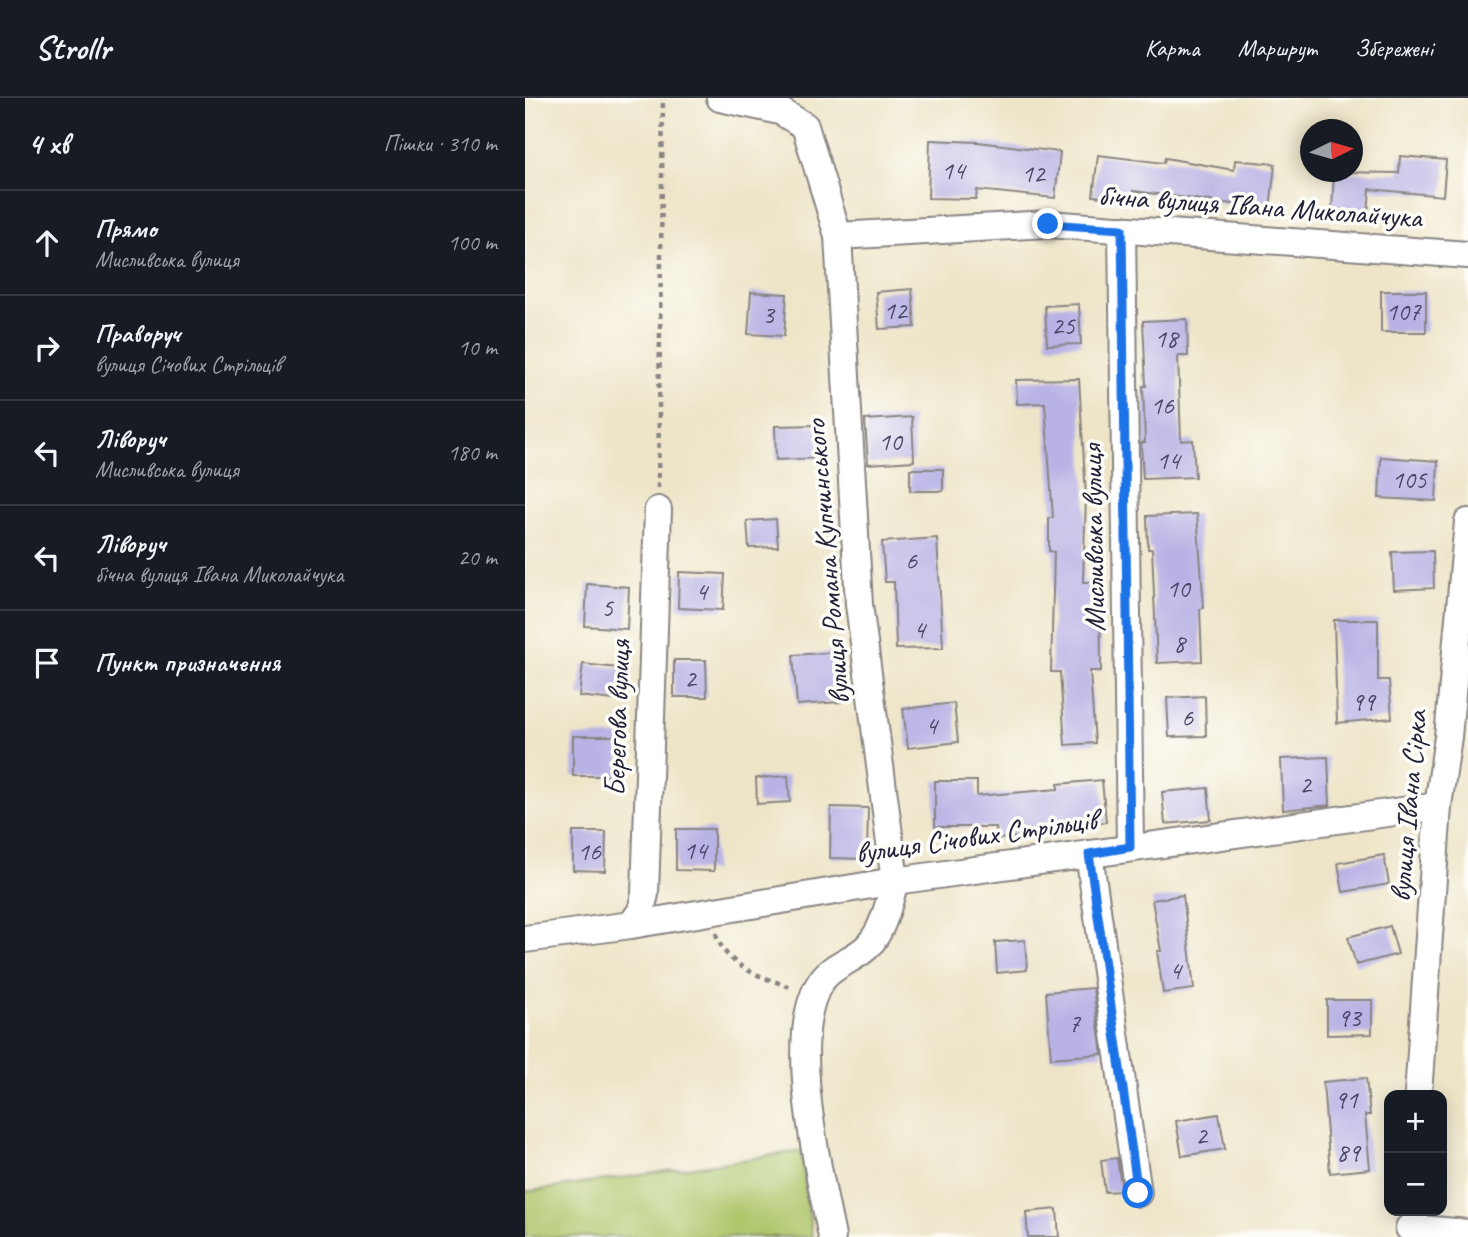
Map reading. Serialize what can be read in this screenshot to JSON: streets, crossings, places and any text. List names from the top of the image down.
{
  "streets": {
    "street": [
      "бічна вулиця Івана Миколайчука",
      "Мисливська вулиця",
      "вулиця Романа Купчинського",
      "Берегова вулиця",
      "вулиця Івана Сірка",
      "вулиця Січових Стрільців"
    ]
  },
  "crossings": [
    ["бічна вулиця Івана Миколайчука", "Мисливська вулиця"],
    ["бічна вулиця Івана Миколайчука", "вулиця Романа Купчинського"],
    ["Мисливська вулиця", "вулиця Січових Стрільців"],
    ["вулиця Романа Купчинського", "вулиця Січових Стрільців"],
    ["Берегова вулиця", "вулиця Січових Стрільців"],
    ["вулиця Івана Сірка", "вулиця Січових Стрільців"]
  ],
  "house_numbers": [
    "14",
    "12",
    "12",
    "107",
    "3",
    "25",
    "18",
    "16",
    "10",
    "14",
    "105",
    "6",
    "10",
    "4",
    "5",
    "4",
    "8",
    "2",
    "99",
    "6",
    "4",
    "2",
    "14",
    "16",
    "4",
    "93",
    "7",
    "91",
    "2",
    "89"
  ],
  "north": "right",
  "page": {
    "header": "Strollr",
    "nav": ["Карта", "Маршрут", "Збережені"],
    "heading": ["4 хв", "Пішки · 310 m"],
    "list": [
      ["Прямо", "Мисливська вулиця", "100 m"],
      ["Праворуч", "вулиця Січових Стрільців", "10 m"],
      ["Ліворуч", "Мисливська вулиця", "180 m"],
      ["Ліворуч", "бічна вулиця Івана Миколайчука", "20 m"],
      "Пункт призначення"
    ],
    "map_buttons": ["+", "−"]
  }
}
